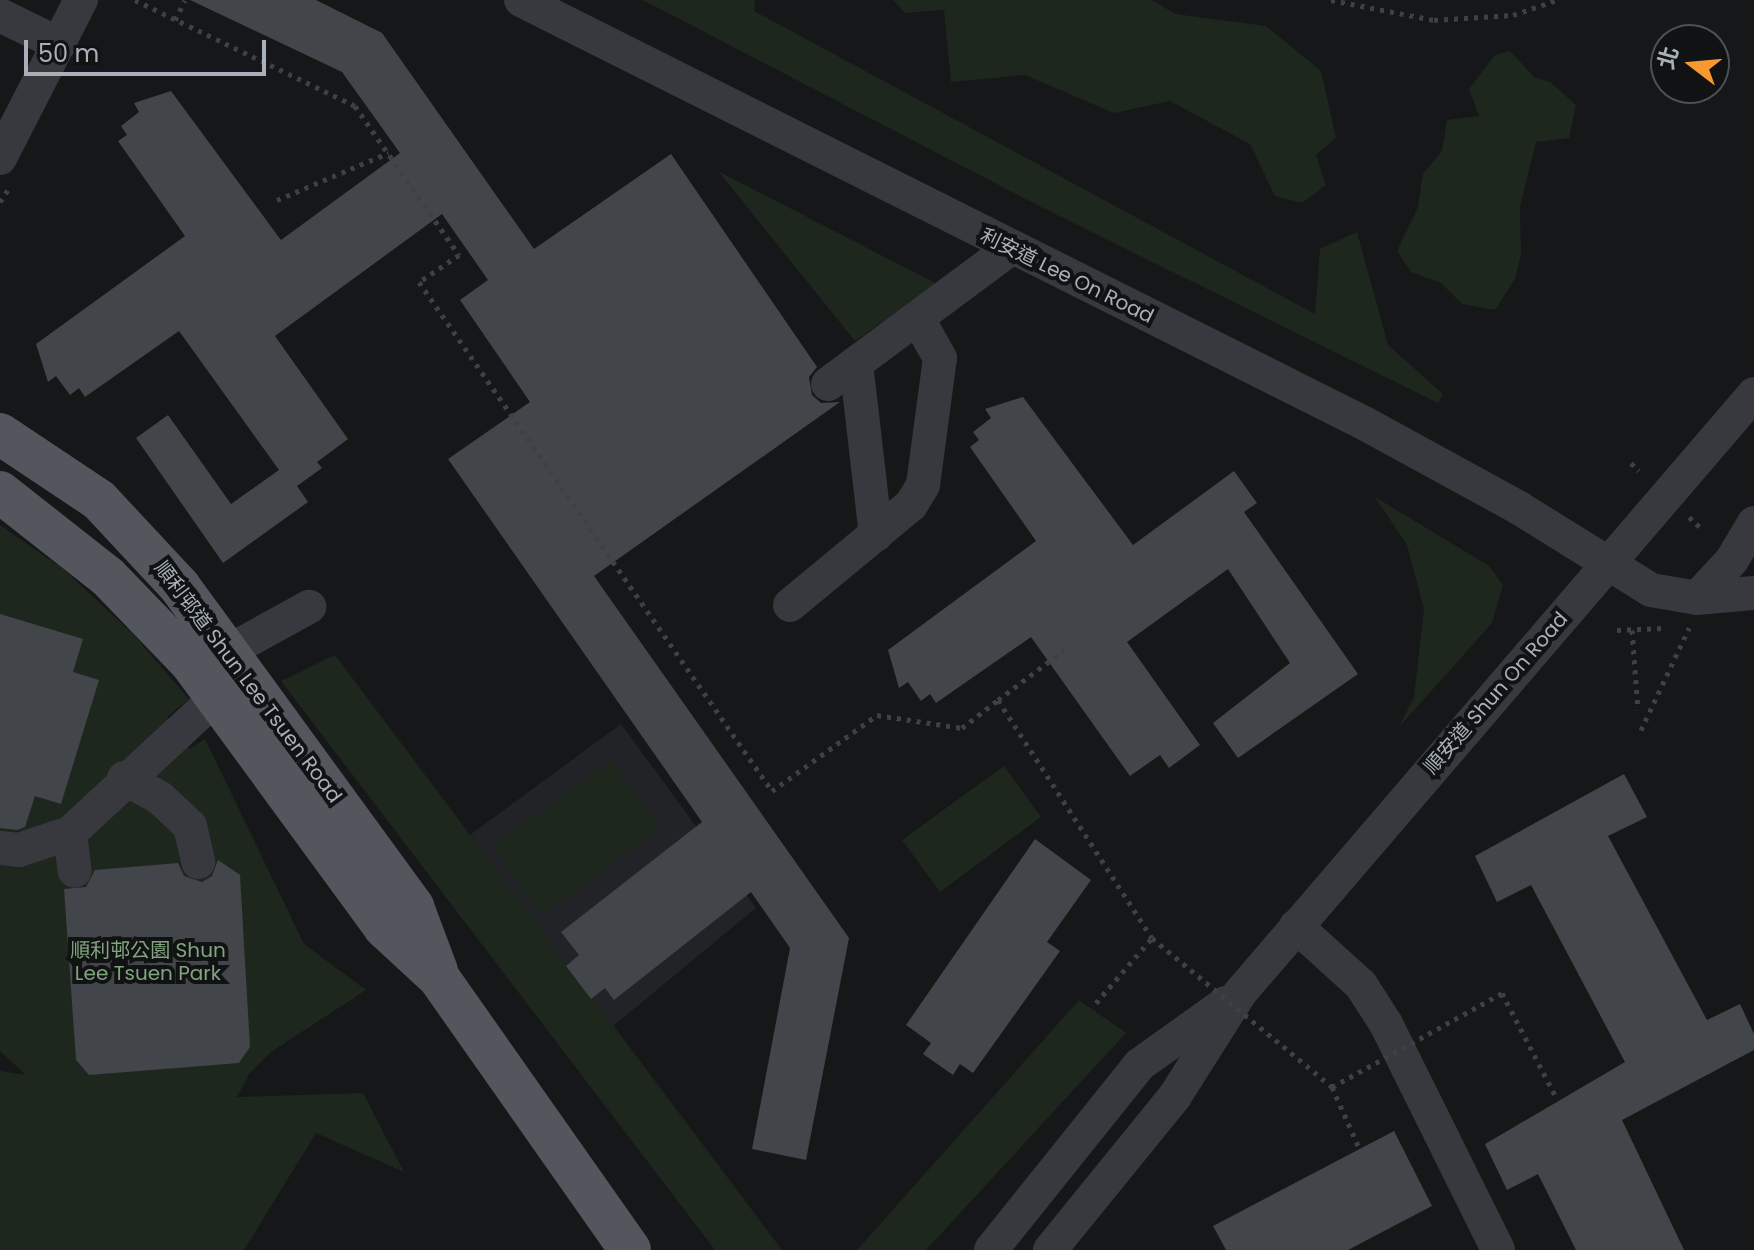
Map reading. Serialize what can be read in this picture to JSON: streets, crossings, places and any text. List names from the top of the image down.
{
  "streets": {
    "main road": ["順利邨道 Shun Lee Tsuen Road"],
    "street": ["利安道 Lee On Road", "順安道 Shun On Road"]
  },
  "crossings": [
    ["利安道 Lee On Road", "順安道 Shun On Road"]
  ],
  "parks": ["順利邨公園 Shun Lee Tsuen Park"],
  "scale_bar": "50 m",
  "north": "left"
}
